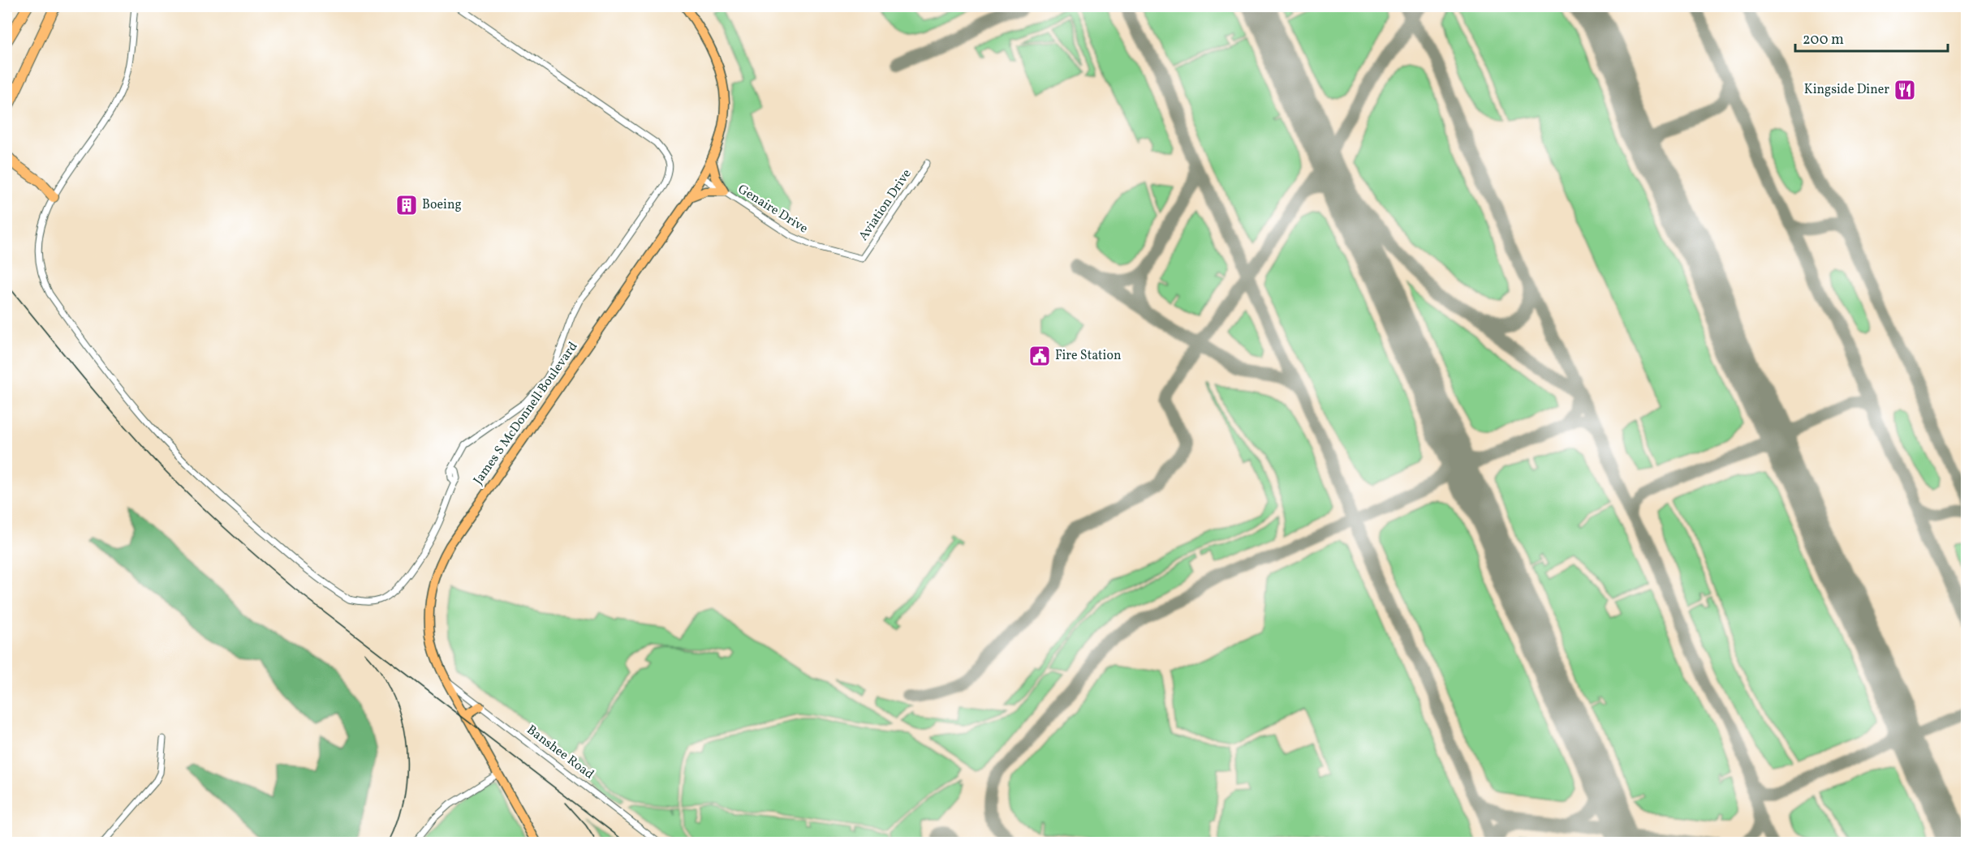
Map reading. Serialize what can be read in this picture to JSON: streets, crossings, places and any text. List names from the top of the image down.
{
  "streets": {
    "main road": ["James S McDonnell Boulevard"],
    "street": ["Aviation Drive", "Genaire Drive", "Banshee Road"]
  },
  "crossings": [
    ["Aviation Drive", "Genaire Drive"],
    ["Genaire Drive", "James S McDonnell Boulevard"],
    ["James S McDonnell Boulevard", "Banshee Road"]
  ],
  "places": {
    "restaurant": ["Kingside Diner"],
    "building": ["Boeing"],
    "public building": ["Fire Station"]
  },
  "scale_bar": "200 m"
}
